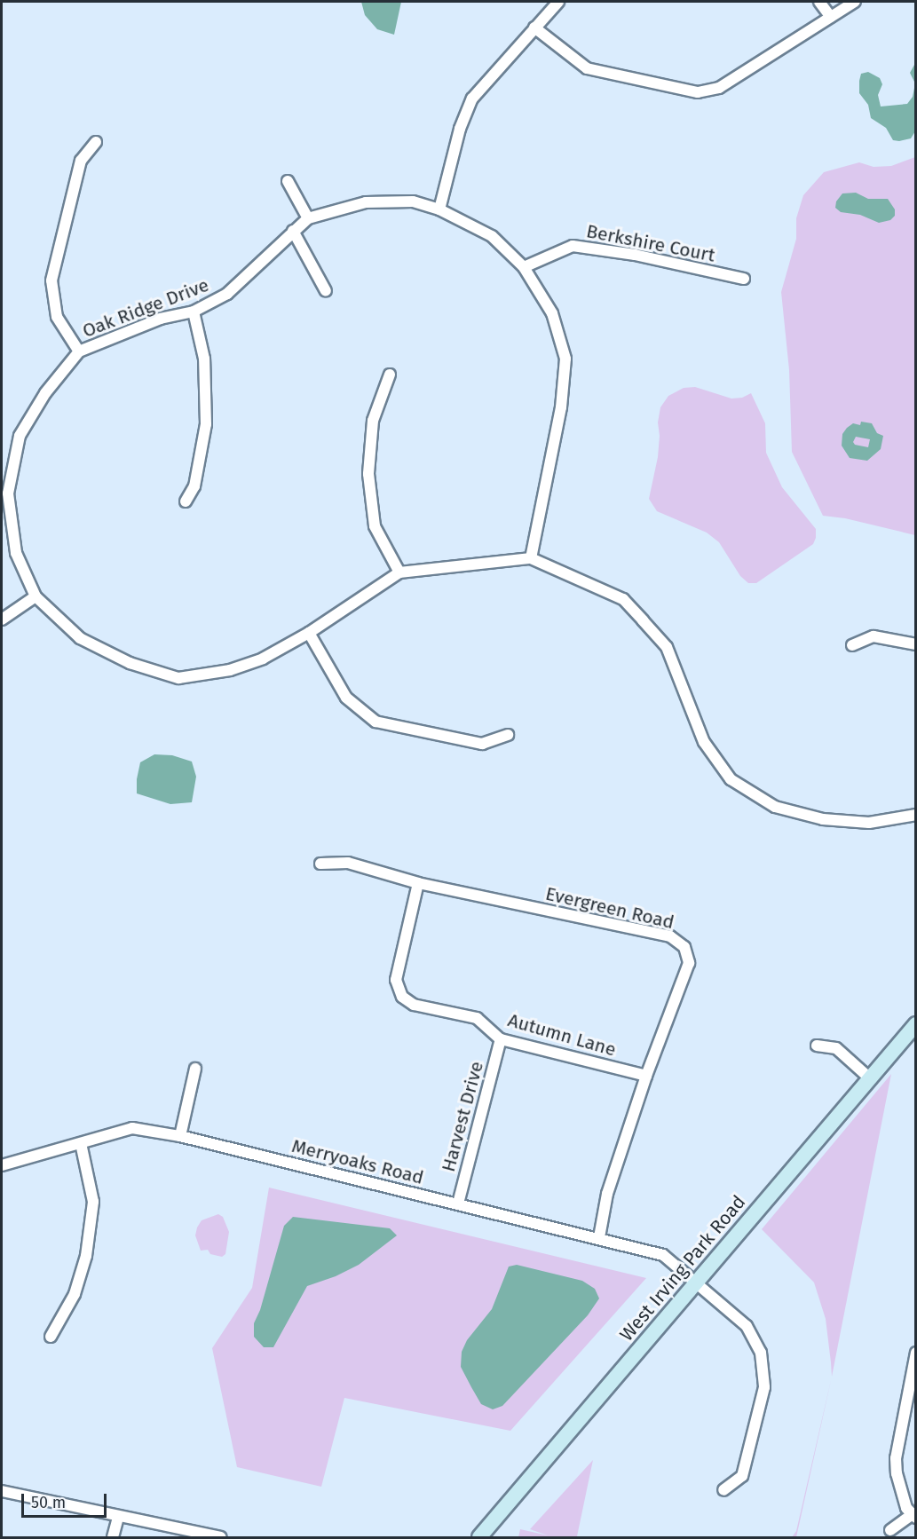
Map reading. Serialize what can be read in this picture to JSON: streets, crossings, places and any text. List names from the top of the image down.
{
  "streets": {
    "main road": ["West Irving Park Road"],
    "street": [
      "Berkshire Court",
      "Oak Ridge Drive",
      "Evergreen Road",
      "Autumn Lane",
      "Harvest Drive",
      "Merryoaks Road"
    ]
  },
  "crossings": [
    ["Berkshire Court", "Oak Ridge Drive"],
    ["Evergreen Road", "Autumn Lane"],
    ["Evergreen Road", "Merryoaks Road"],
    ["Autumn Lane", "Harvest Drive"],
    ["Harvest Drive", "Merryoaks Road"],
    ["Merryoaks Road", "West Irving Park Road"]
  ],
  "scale_bar": "50 m"
}
